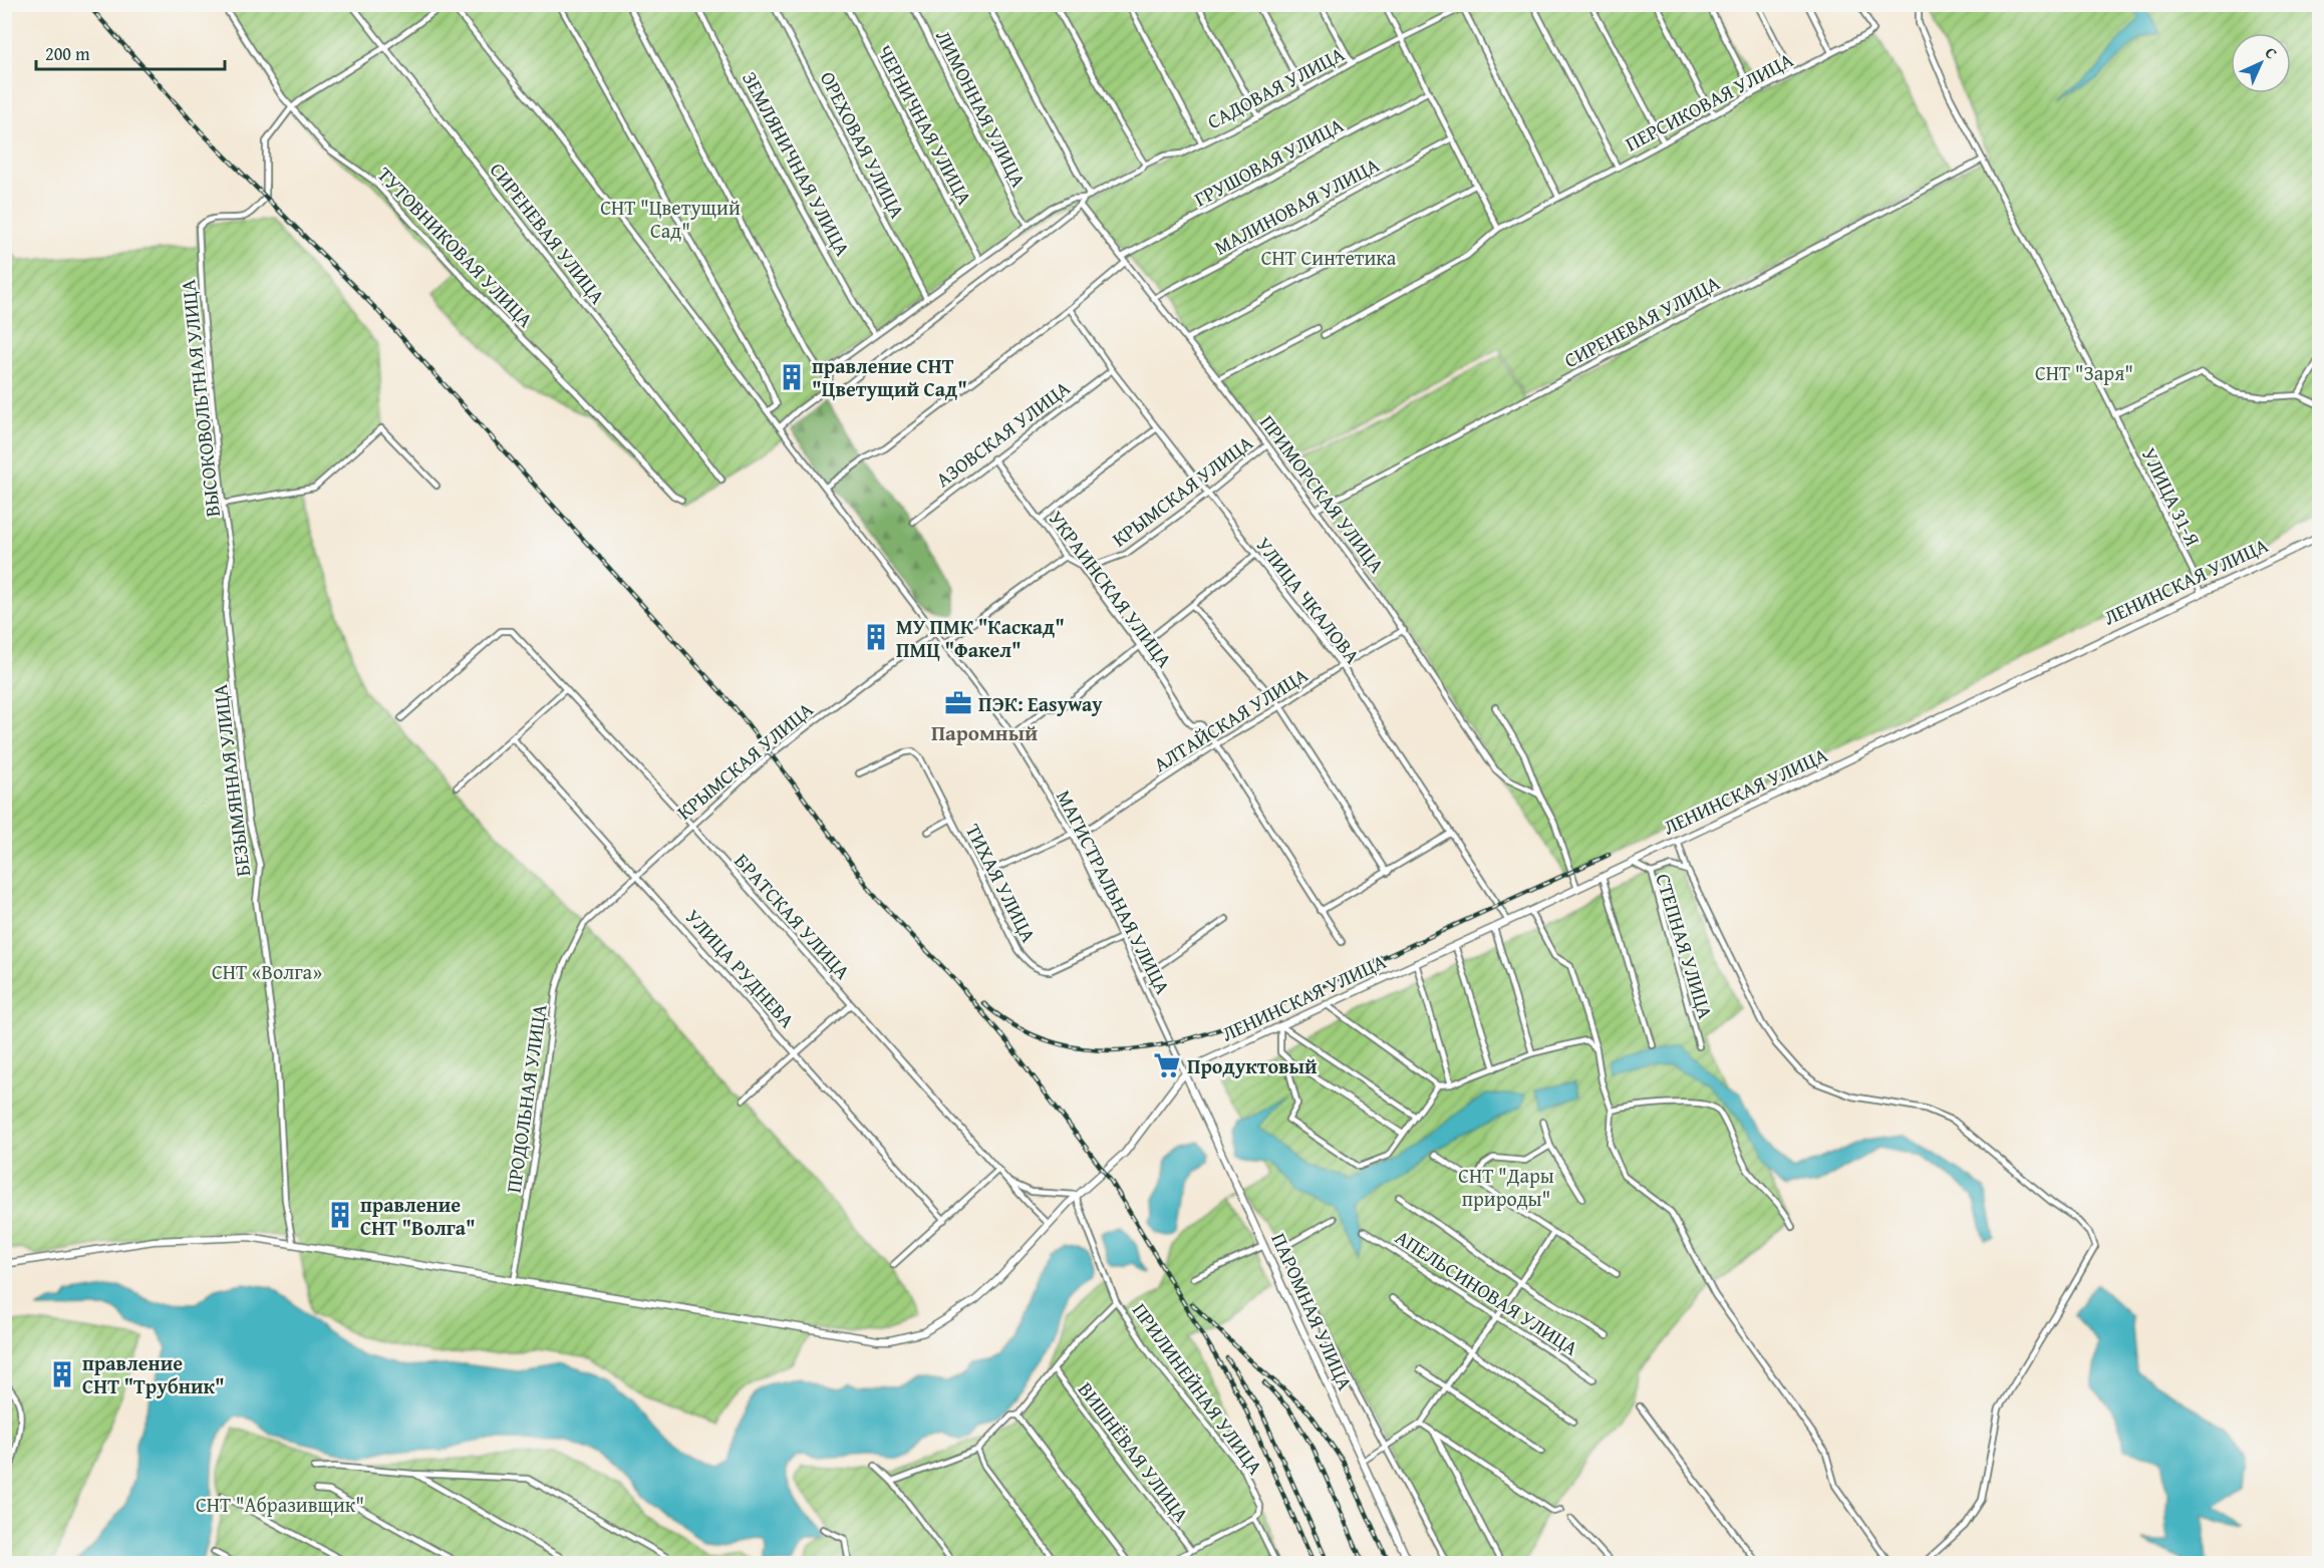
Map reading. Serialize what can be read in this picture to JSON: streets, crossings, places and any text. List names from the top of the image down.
{
  "streets": {
    "street": [
      "САДОВАЯ УЛИЦА",
      "ПЕРСИКОВАЯ УЛИЦА",
      "ЛИМОННАЯ УЛИЦА",
      "ЧЕРНИЧНАЯ УЛИЦА",
      "ОРЕХОВАЯ УЛИЦА",
      "ГРУШОВАЯ УЛИЦА",
      "ЗЕМЛЯНИЧНАЯ УЛИЦА",
      "МАЛИНОВАЯ УЛИЦА",
      "СИРЕНЕВАЯ УЛИЦА",
      "ТУТОВНИКОВАЯ УЛИЦА",
      "ВЫСОКОВОЛЬТНАЯ УЛИЦА",
      "АЗОВСКАЯ УЛИЦА",
      "КРЫМСКАЯ УЛИЦА",
      "ПРИМОРСКАЯ УЛИЦА",
      "УЛИЦА 31-Я",
      "ЛЕНИНСКАЯ УЛИЦА",
      "УКРАИНСКАЯ УЛИЦА",
      "УЛИЦА ЧКАЛОВА",
      "АЛТАЙСКАЯ УЛИЦА",
      "БЕЗЫМЯННАЯ УЛИЦА",
      "ТИХАЯ УЛИЦА",
      "МАГИСТРАЛЬНАЯ УЛИЦА",
      "БРАТСКАЯ УЛИЦА",
      "СТЕПНАЯ УЛИЦА",
      "УЛИЦА РУДНЕВА",
      "ПРОДОЛЬНАЯ УЛИЦА",
      "АПЕЛЬСИНОВАЯ УЛИЦА",
      "ПАРОМНАЯ УЛИЦА",
      "ПРИЛИНЕЙНАЯ УЛИЦА",
      "ВИШНЁВАЯ УЛИЦА"
    ]
  },
  "crossings": [
    ["САДОВАЯ УЛИЦА", "ЛИМОННАЯ УЛИЦА"],
    ["САДОВАЯ УЛИЦА", "ЧЕРНИЧНАЯ УЛИЦА"],
    ["САДОВАЯ УЛИЦА", "ОРЕХОВАЯ УЛИЦА"],
    ["САДОВАЯ УЛИЦА", "ЗЕМЛЯНИЧНАЯ УЛИЦА"],
    ["ГРУШОВАЯ УЛИЦА", "ПРИМОРСКАЯ УЛИЦА"],
    ["МАЛИНОВАЯ УЛИЦА", "ПРИМОРСКАЯ УЛИЦА"],
    ["СИРЕНЕВАЯ УЛИЦА", "ПРИМОРСКАЯ УЛИЦА"],
    ["СИРЕНЕВАЯ УЛИЦА", "УЛИЦА 31-Я"],
    ["ТУТОВНИКОВАЯ УЛИЦА", "ВЫСОКОВОЛЬТНАЯ УЛИЦА"],
    ["ВЫСОКОВОЛЬТНАЯ УЛИЦА", "БЕЗЫМЯННАЯ УЛИЦА"],
    ["АЗОВСКАЯ УЛИЦА", "УКРАИНСКАЯ УЛИЦА"],
    ["АЗОВСКАЯ УЛИЦА", "УЛИЦА ЧКАЛОВА"],
    ["КРЫМСКАЯ УЛИЦА", "ПРИМОРСКАЯ УЛИЦА"],
    ["КРЫМСКАЯ УЛИЦА", "УКРАИНСКАЯ УЛИЦА"],
    ["КРЫМСКАЯ УЛИЦА", "УЛИЦА ЧКАЛОВА"],
    ["КРЫМСКАЯ УЛИЦА", "МАГИСТРАЛЬНАЯ УЛИЦА"],
    ["КРЫМСКАЯ УЛИЦА", "БРАТСКАЯ УЛИЦА"],
    ["КРЫМСКАЯ УЛИЦА", "УЛИЦА РУДНЕВА"],
    ["КРЫМСКАЯ УЛИЦА", "ПРОДОЛЬНАЯ УЛИЦА"],
    ["ПРИМОРСКАЯ УЛИЦА", "АЛТАЙСКАЯ УЛИЦА"],
    ["УЛИЦА 31-Я", "ЛЕНИНСКАЯ УЛИЦА"],
    ["ЛЕНИНСКАЯ УЛИЦА", "УЛИЦА ЧКАЛОВА"],
    ["ЛЕНИНСКАЯ УЛИЦА", "МАГИСТРАЛЬНАЯ УЛИЦА"],
    ["ЛЕНИНСКАЯ УЛИЦА", "СТЕПНАЯ УЛИЦА"],
    ["ЛЕНИНСКАЯ УЛИЦА", "ПАРОМНАЯ УЛИЦА"],
    ["УКРАИНСКАЯ УЛИЦА", "АЛТАЙСКАЯ УЛИЦА"],
    ["УЛИЦА ЧКАЛОВА", "АЛТАЙСКАЯ УЛИЦА"],
    ["АЛТАЙСКАЯ УЛИЦА", "ТИХАЯ УЛИЦА"],
    ["АЛТАЙСКАЯ УЛИЦА", "МАГИСТРАЛЬНАЯ УЛИЦА"],
    ["ТИХАЯ УЛИЦА", "МАГИСТРАЛЬНАЯ УЛИЦА"],
    ["МАГИСТРАЛЬНАЯ УЛИЦА", "ПАРОМНАЯ УЛИЦА"]
  ],
  "districts": ["Паромный"],
  "parks": [
    "СНТ \"Цветущий Сад\"",
    "СНТ Синтетика",
    "СНТ \"Заря\"",
    "СНТ «Волга»",
    "СНТ \"Дары природы\"",
    "СНТ \"Абразивщик\""
  ],
  "places": {
    "building": [
      "правление СНТ \"Цветущий Сад\"",
      "МУ ПМК \"Каскад\" ПМЦ \"Факел\"",
      "правление СНТ \"Волга\"",
      "правление СНТ \"Трубник\""
    ],
    "office": ["ПЭК: Easyway"],
    "supermarket": ["Продуктовый"]
  },
  "scale_bar": "200 m",
  "north": "top right"
}
